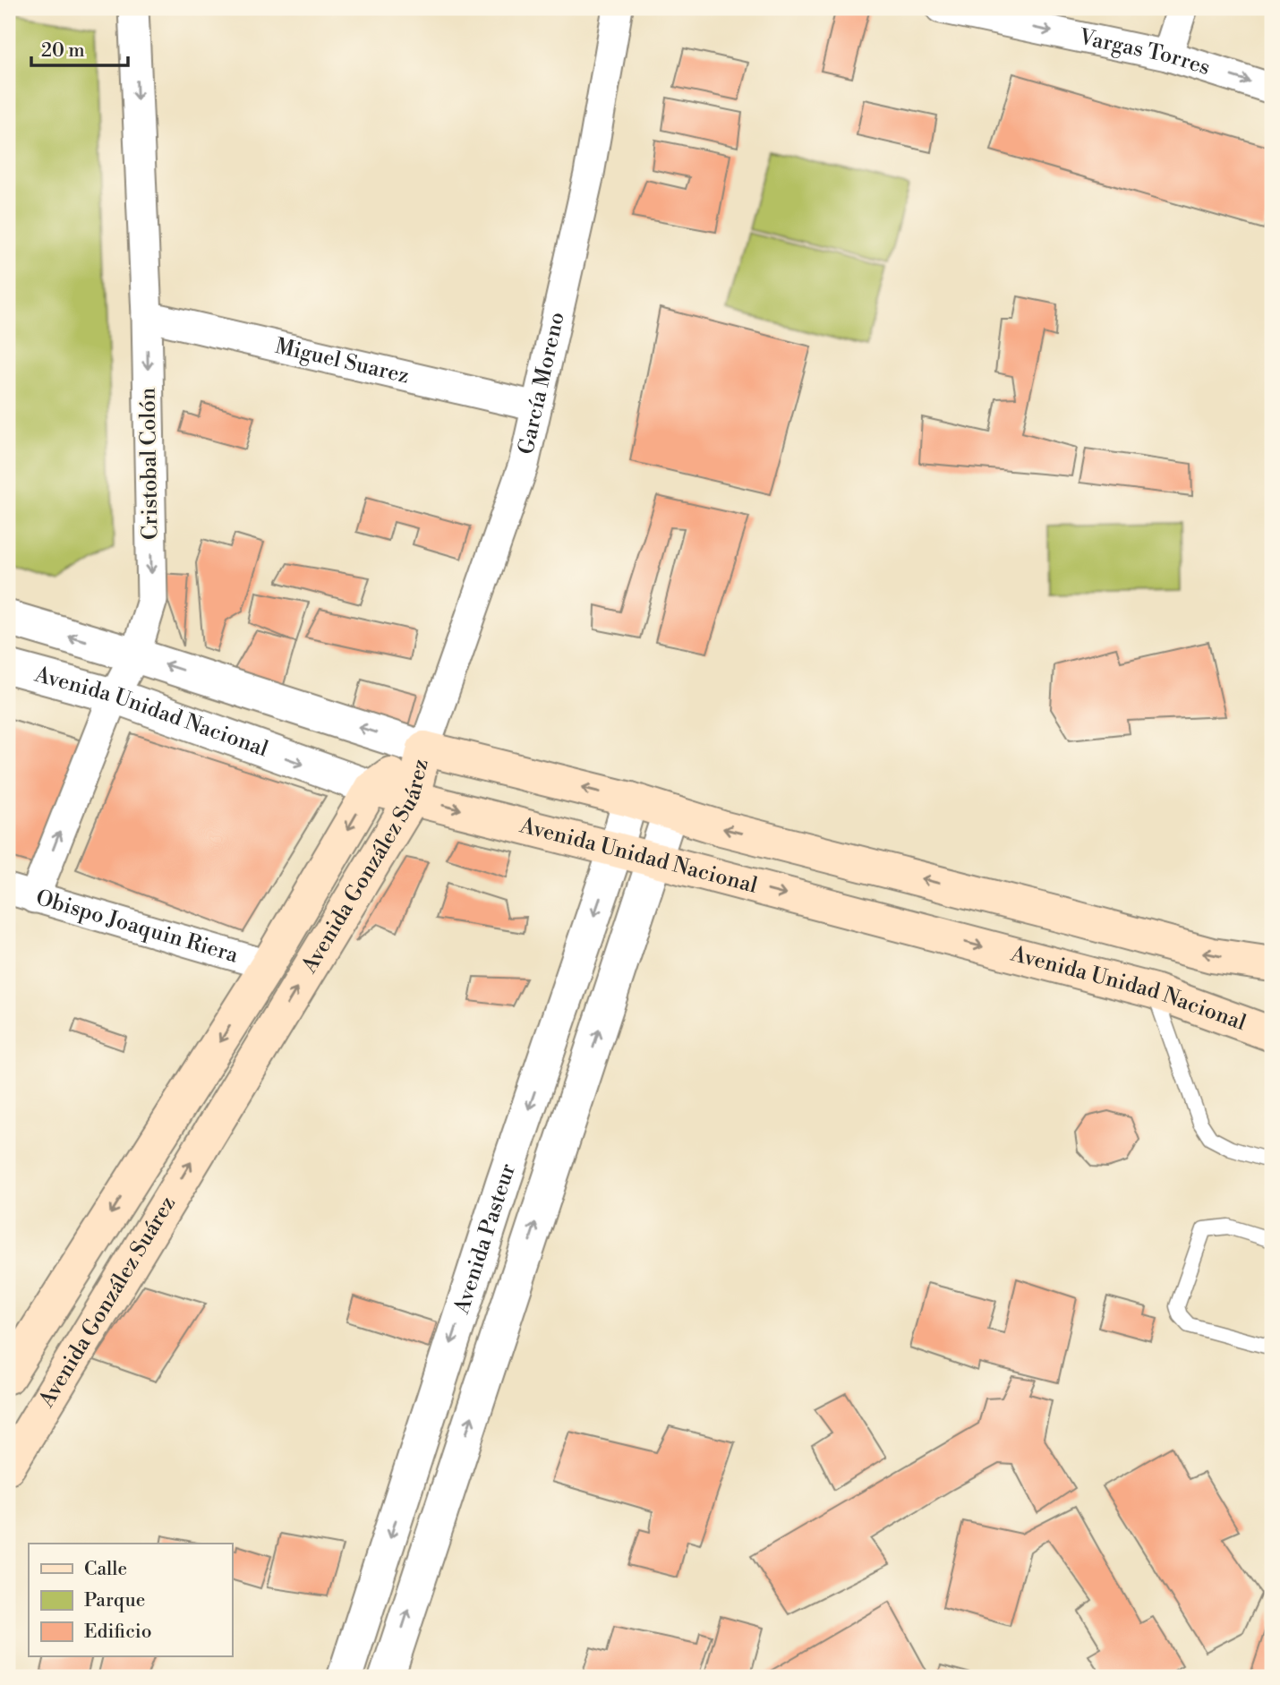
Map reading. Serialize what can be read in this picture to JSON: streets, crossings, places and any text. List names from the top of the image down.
{
  "streets": {
    "main road": ["Avenida Unidad Nacional", "Avenida González Suárez"],
    "street": [
      "Vargas Torres",
      "Miguel Suarez",
      "García Moreno",
      "Cristobal Colón",
      "Obispo Joaquin Riera",
      "Avenida Pasteur"
    ]
  },
  "crossings": [
    ["Miguel Suarez", "García Moreno"],
    ["Miguel Suarez", "Cristobal Colón"],
    ["García Moreno", "Avenida González Suárez"],
    ["Cristobal Colón", "Avenida Unidad Nacional"],
    ["Cristobal Colón", "Obispo Joaquin Riera"],
    ["Avenida Unidad Nacional", "Avenida González Suárez"],
    ["Avenida Unidad Nacional", "Avenida Pasteur"],
    ["Avenida González Suárez", "Obispo Joaquin Riera"]
  ],
  "one_way": ["Vargas Torres", "Avenida Unidad Nacional"],
  "legend": ["Calle", "Parque", "Edificio"],
  "scale_bar": "20 m"
}
